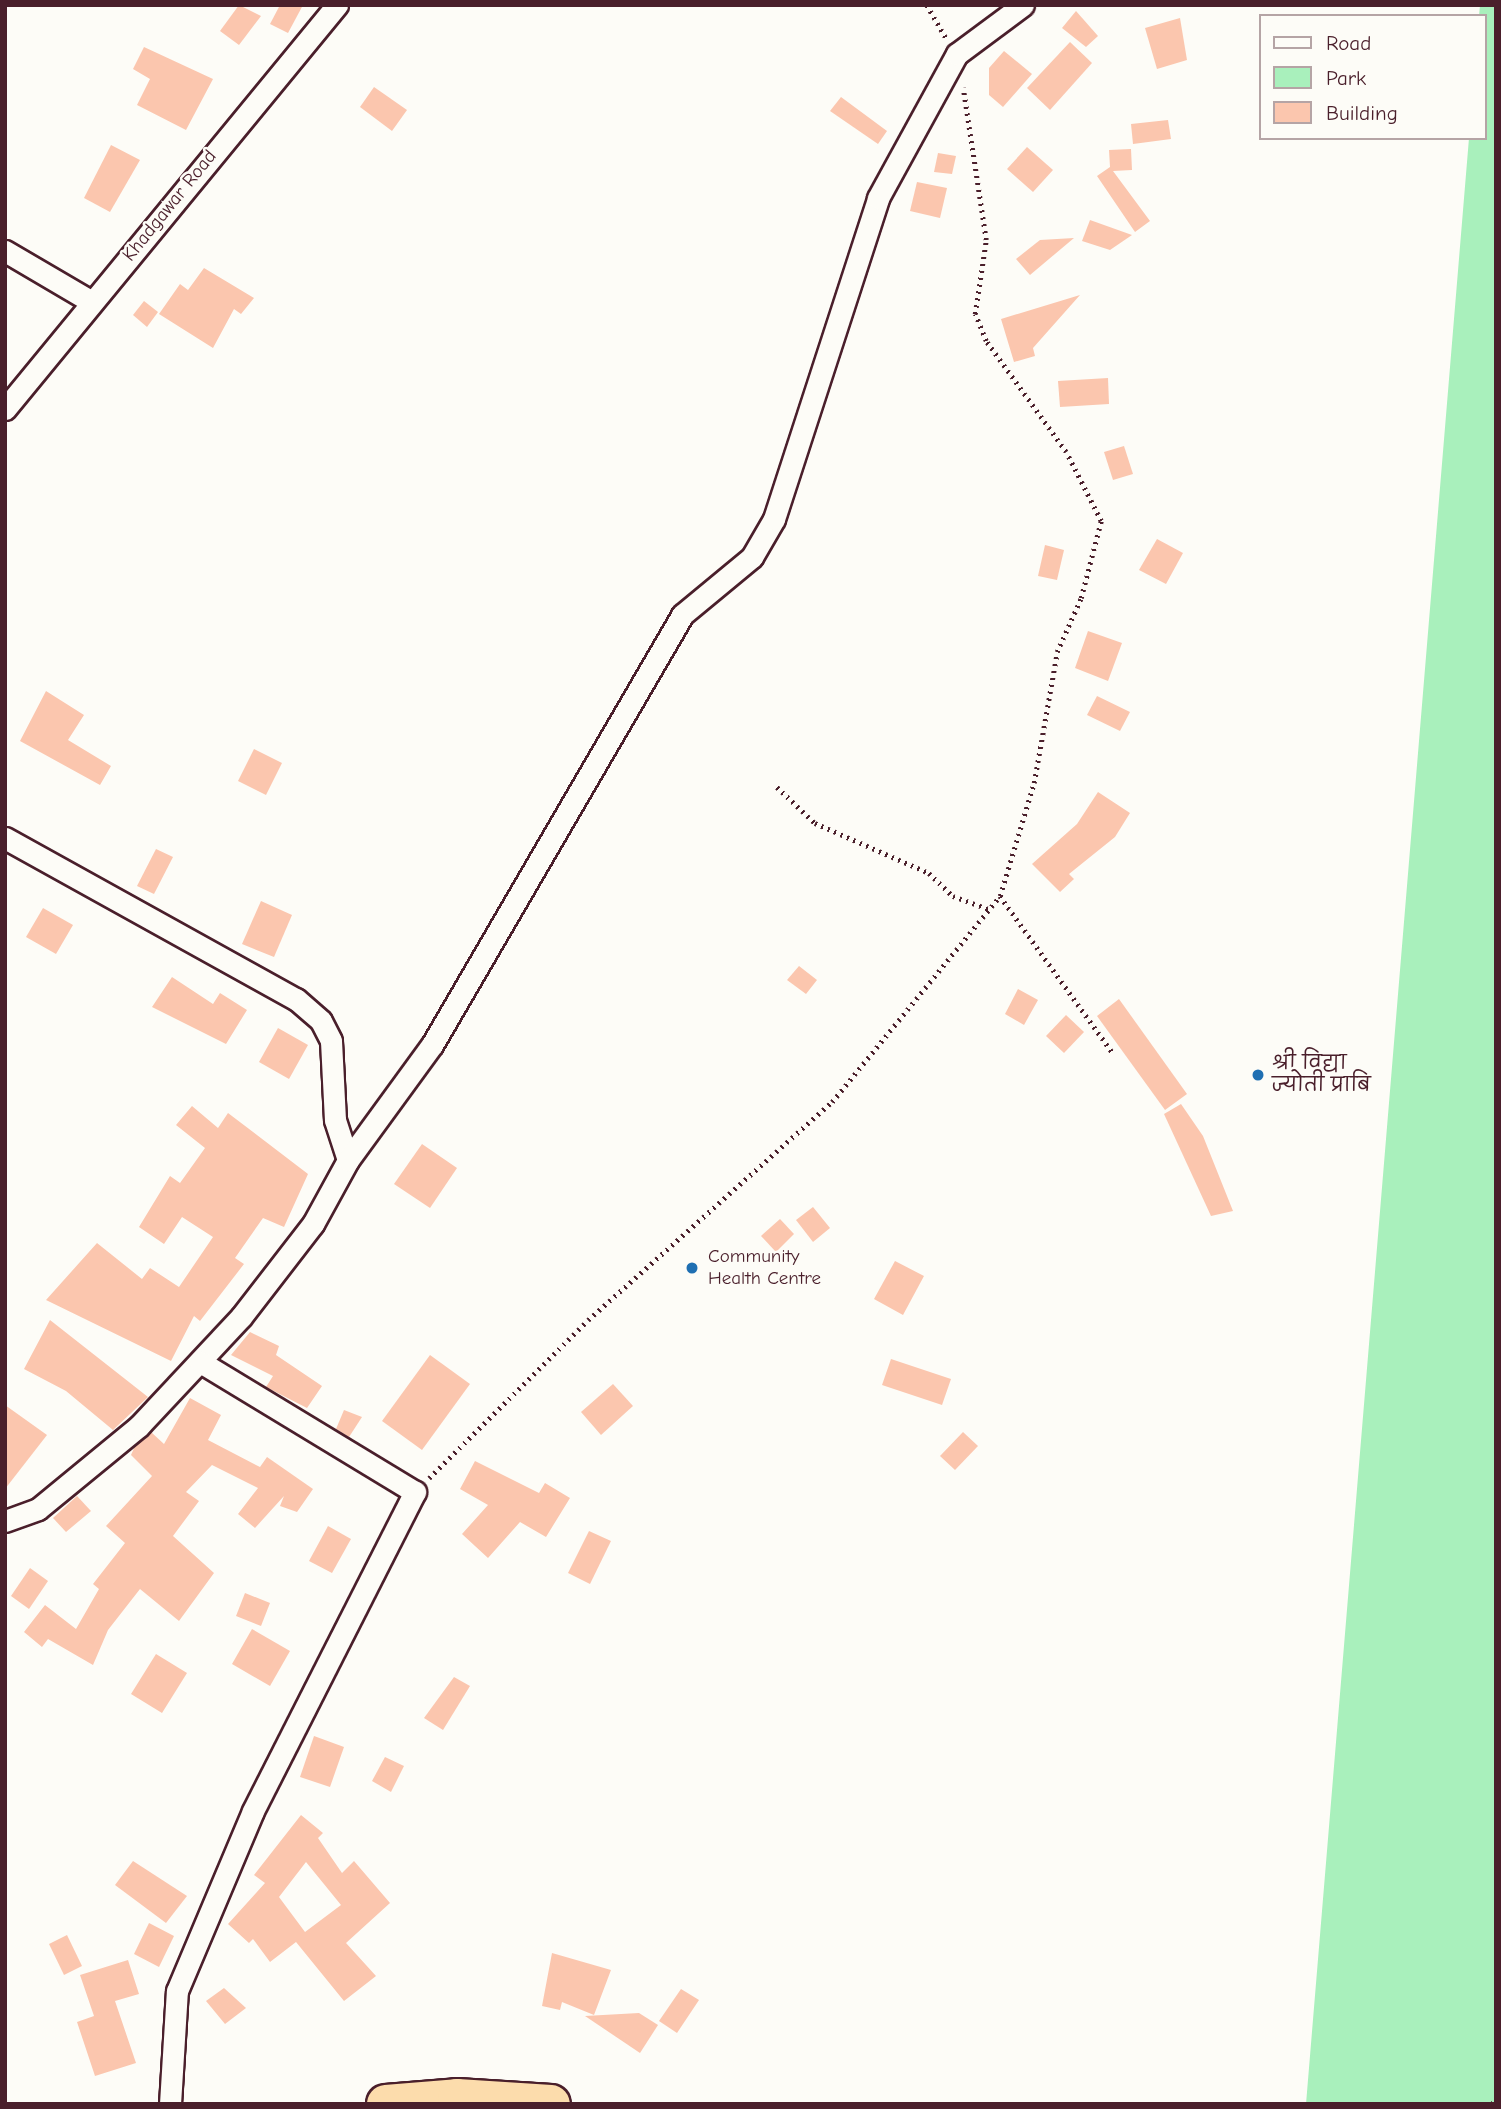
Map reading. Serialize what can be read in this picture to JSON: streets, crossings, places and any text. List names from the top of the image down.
{
  "streets": {
    "street": ["Khadgawar Road"]
  },
  "places": ["श्री विद्या ज्योती प्राबि", "Community Health Centre"],
  "legend": ["Road", "Park", "Building"]
}
